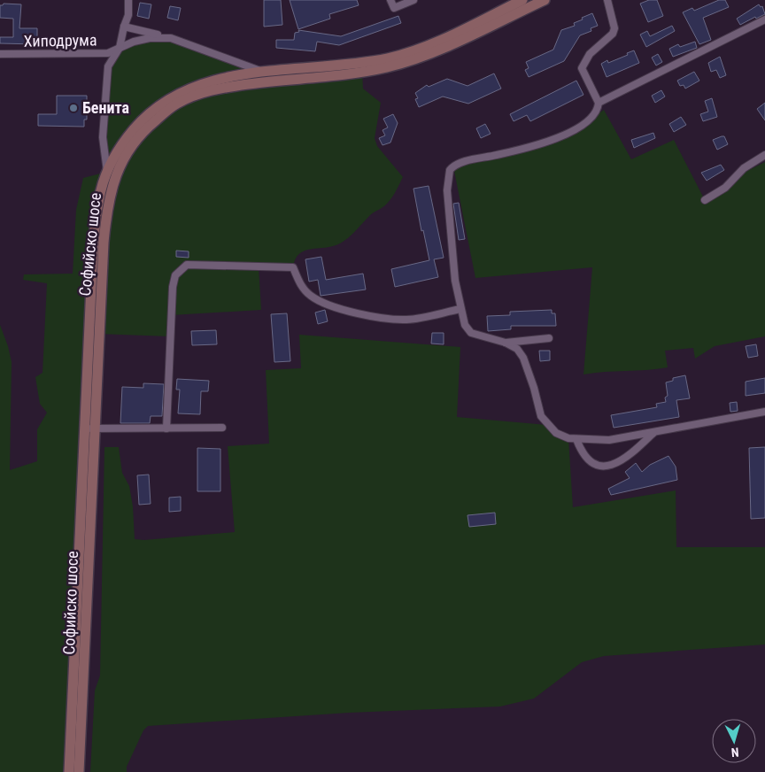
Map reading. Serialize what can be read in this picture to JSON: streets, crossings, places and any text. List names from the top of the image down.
{
  "streets": {
    "main road": ["Софийско шосе"],
    "street": ["Хиподрума"]
  },
  "places": ["Бенита"],
  "north": "bottom"
}
